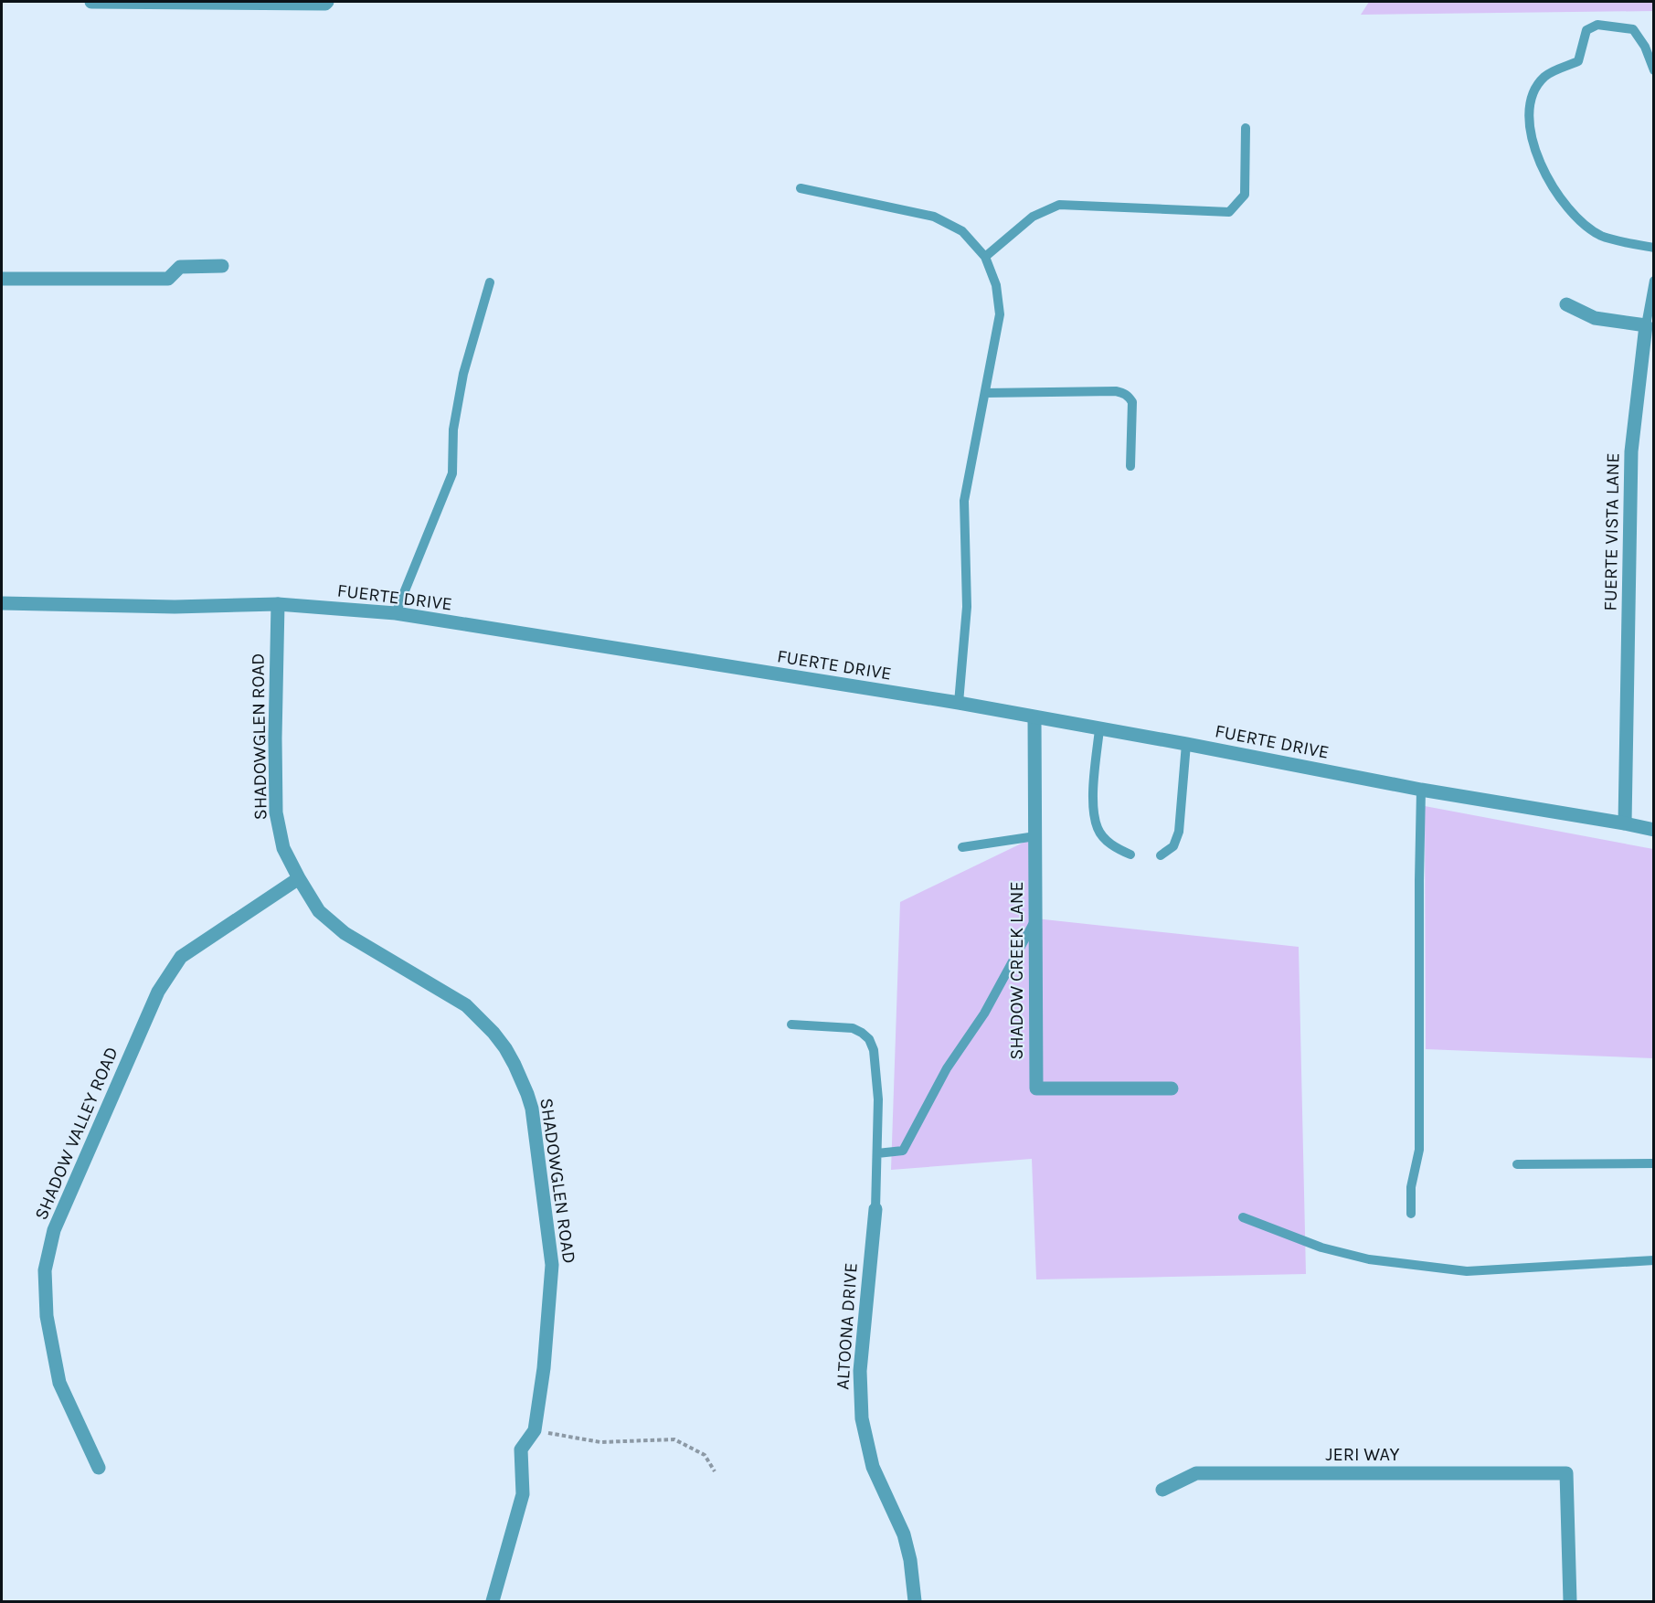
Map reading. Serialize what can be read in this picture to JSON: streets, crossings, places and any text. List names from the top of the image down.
{
  "streets": {
    "street": [
      "FUERTE VISTA LANE",
      "FUERTE DRIVE",
      "SHADOWGLEN ROAD",
      "SHADOW CREEK LANE",
      "SHADOW VALLEY ROAD",
      "ALTOONA DRIVE",
      "JERI WAY"
    ]
  },
  "crossings": [
    ["FUERTE VISTA LANE", "FUERTE DRIVE"],
    ["FUERTE DRIVE", "SHADOWGLEN ROAD"],
    ["FUERTE DRIVE", "SHADOW CREEK LANE"],
    ["SHADOWGLEN ROAD", "SHADOW VALLEY ROAD"]
  ]
}
